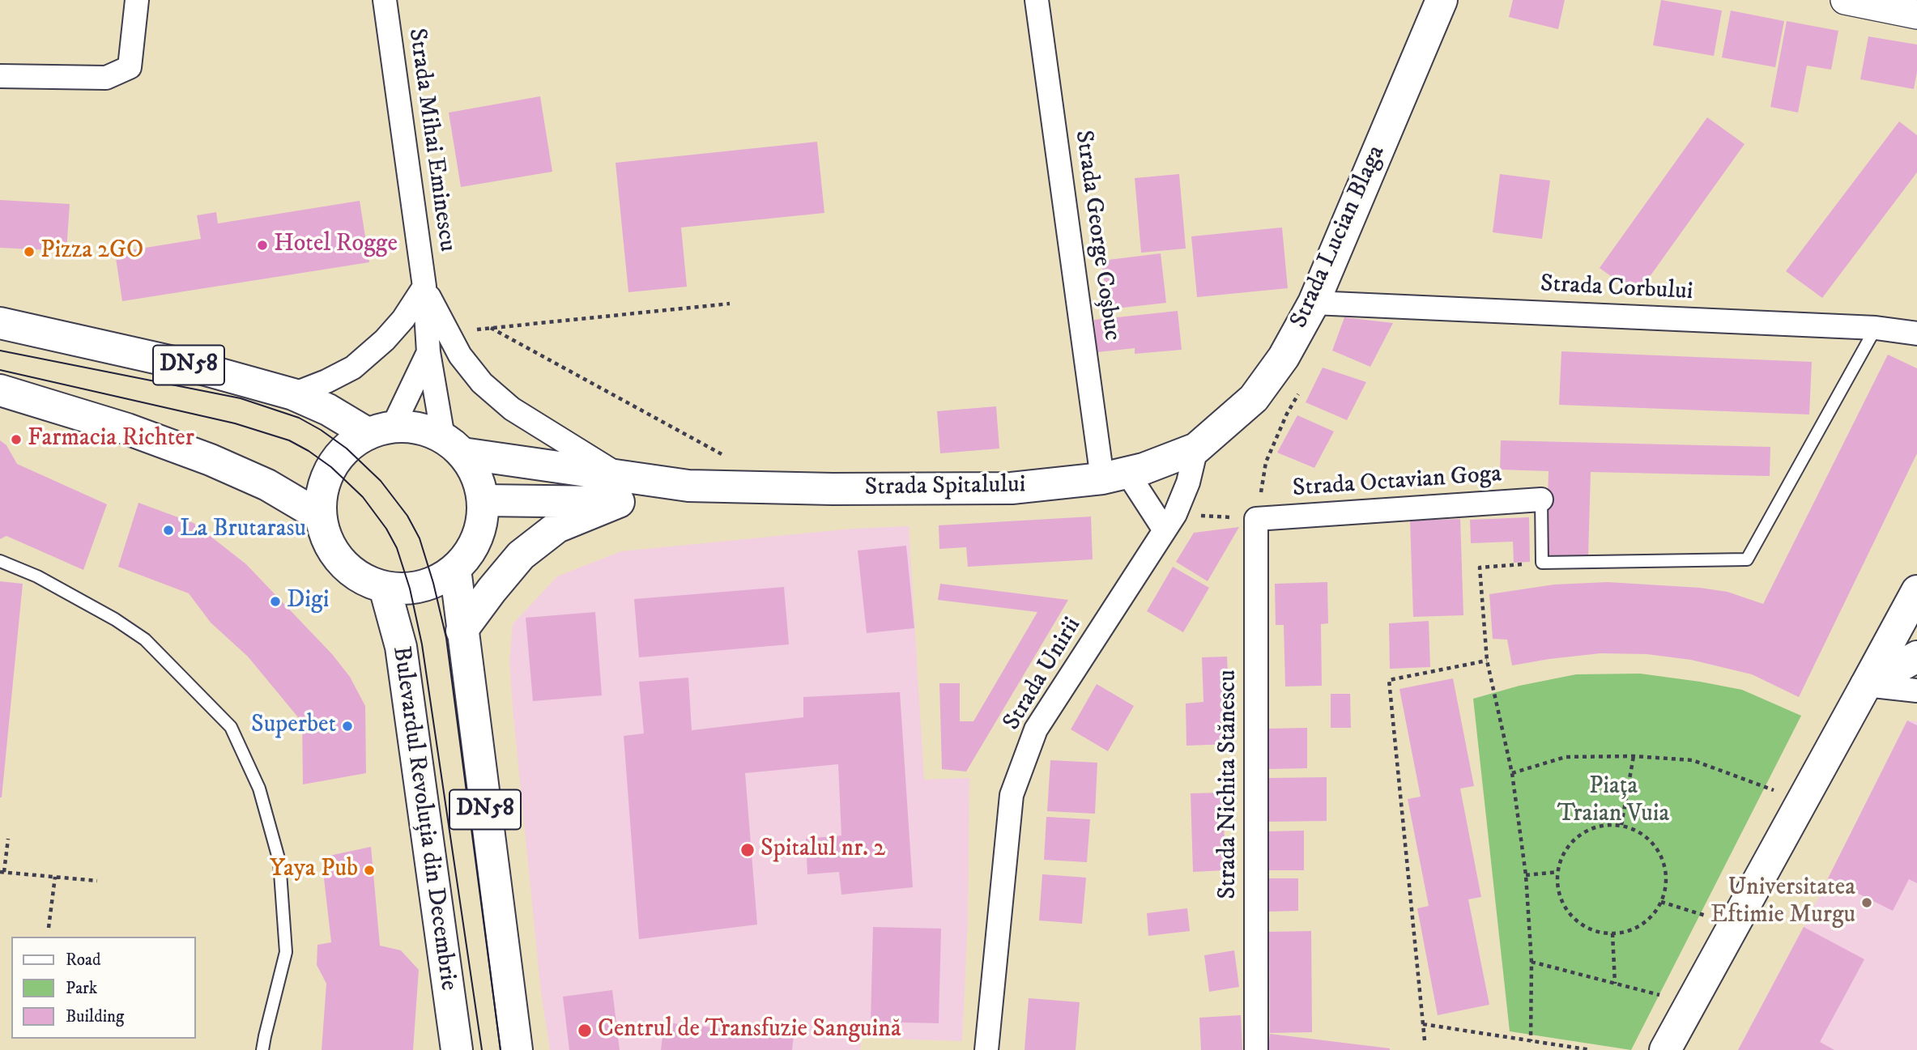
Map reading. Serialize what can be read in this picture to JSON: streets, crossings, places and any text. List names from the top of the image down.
{
  "streets": {
    "main road": [
      "Strada Lucian Blaga",
      "DN58",
      "Strada Spitalului",
      "Bulevardul Revoluția din Decembrie"
    ],
    "street": [
      "Strada Mihai Eminescu",
      "Strada George Coșbuc",
      "Strada Corbului",
      "Strada Octavian Goga",
      "Strada Unirii",
      "Strada Nichita Stănescu"
    ]
  },
  "crossings": [
    ["Strada Mihai Eminescu", "DN58"],
    ["Strada Mihai Eminescu", "Strada Spitalului"],
    ["Strada Mihai Eminescu", "Bulevardul Revoluția din Decembrie"],
    ["Strada George Coșbuc", "Strada Spitalului"],
    ["Strada Lucian Blaga", "Strada Corbului"],
    ["Strada Lucian Blaga", "Strada Spitalului"],
    ["Strada Lucian Blaga", "Strada Unirii"],
    ["DN58", "Strada Spitalului"],
    ["DN58", "Bulevardul Revoluția din Decembrie"],
    ["Strada Octavian Goga", "Strada Nichita Stănescu"],
    ["Strada Spitalului", "Strada Unirii"],
    ["Strada Spitalului", "Bulevardul Revoluția din Decembrie"]
  ],
  "parks": ["Piața Traian Vuia"],
  "places": [
    "Hotel Rogge",
    "Pizza 2GO",
    "Farmacia Richter",
    "La Brutarasu",
    "Digi",
    "Superbet",
    "Spitalul nr. 2",
    "Yaya Pub",
    "Universitatea Eftimie Murgu",
    "Centrul de Transfuzie Sanguină"
  ],
  "legend": ["Road", "Park", "Building"]
}
